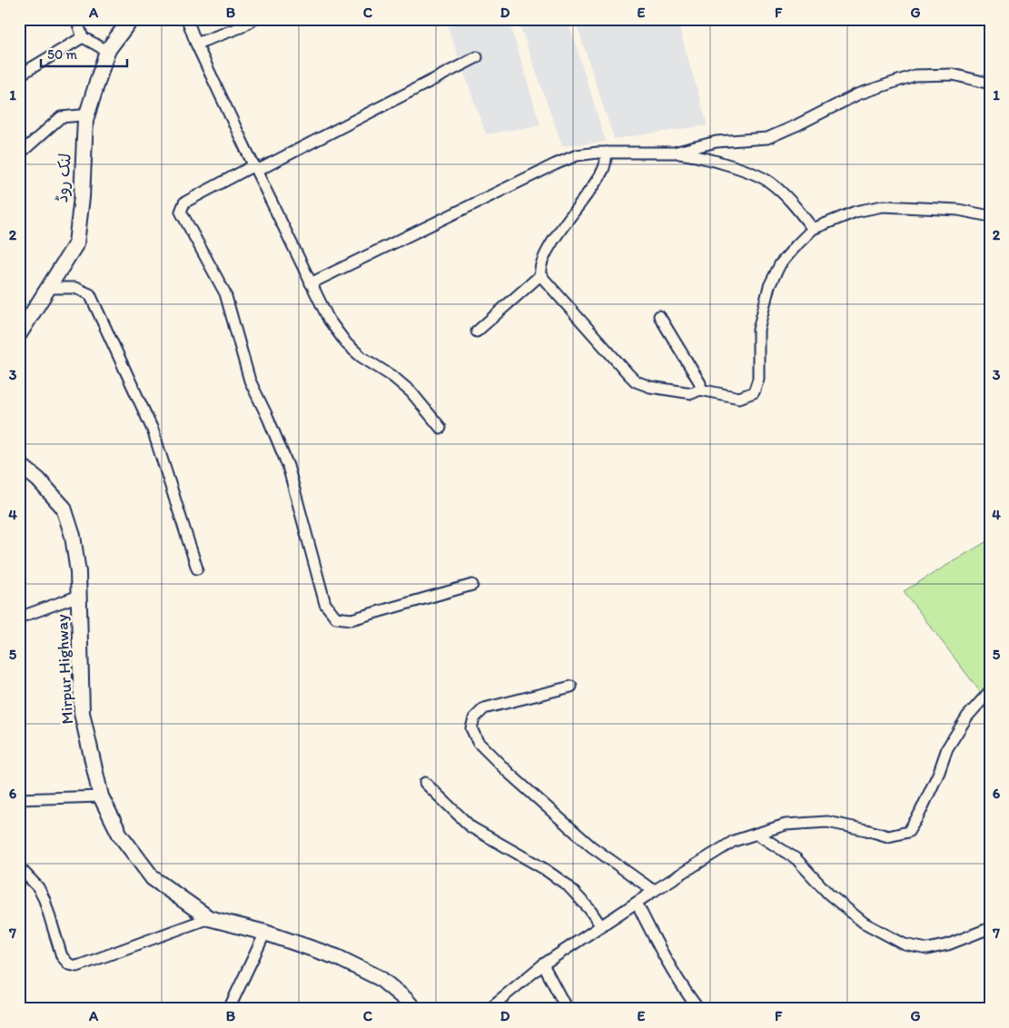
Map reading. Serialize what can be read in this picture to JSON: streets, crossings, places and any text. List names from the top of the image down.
{
  "streets": {
    "main road": ["لنک روڈ", "Mirpur Highway"]
  },
  "scale_bar": "50 m",
  "grid": {
    "columns": [
      "A",
      "B",
      "C",
      "D",
      "E",
      "F",
      "G"
    ],
    "rows": [
      "1",
      "2",
      "3",
      "4",
      "5",
      "6",
      "7"
    ]
  }
}
